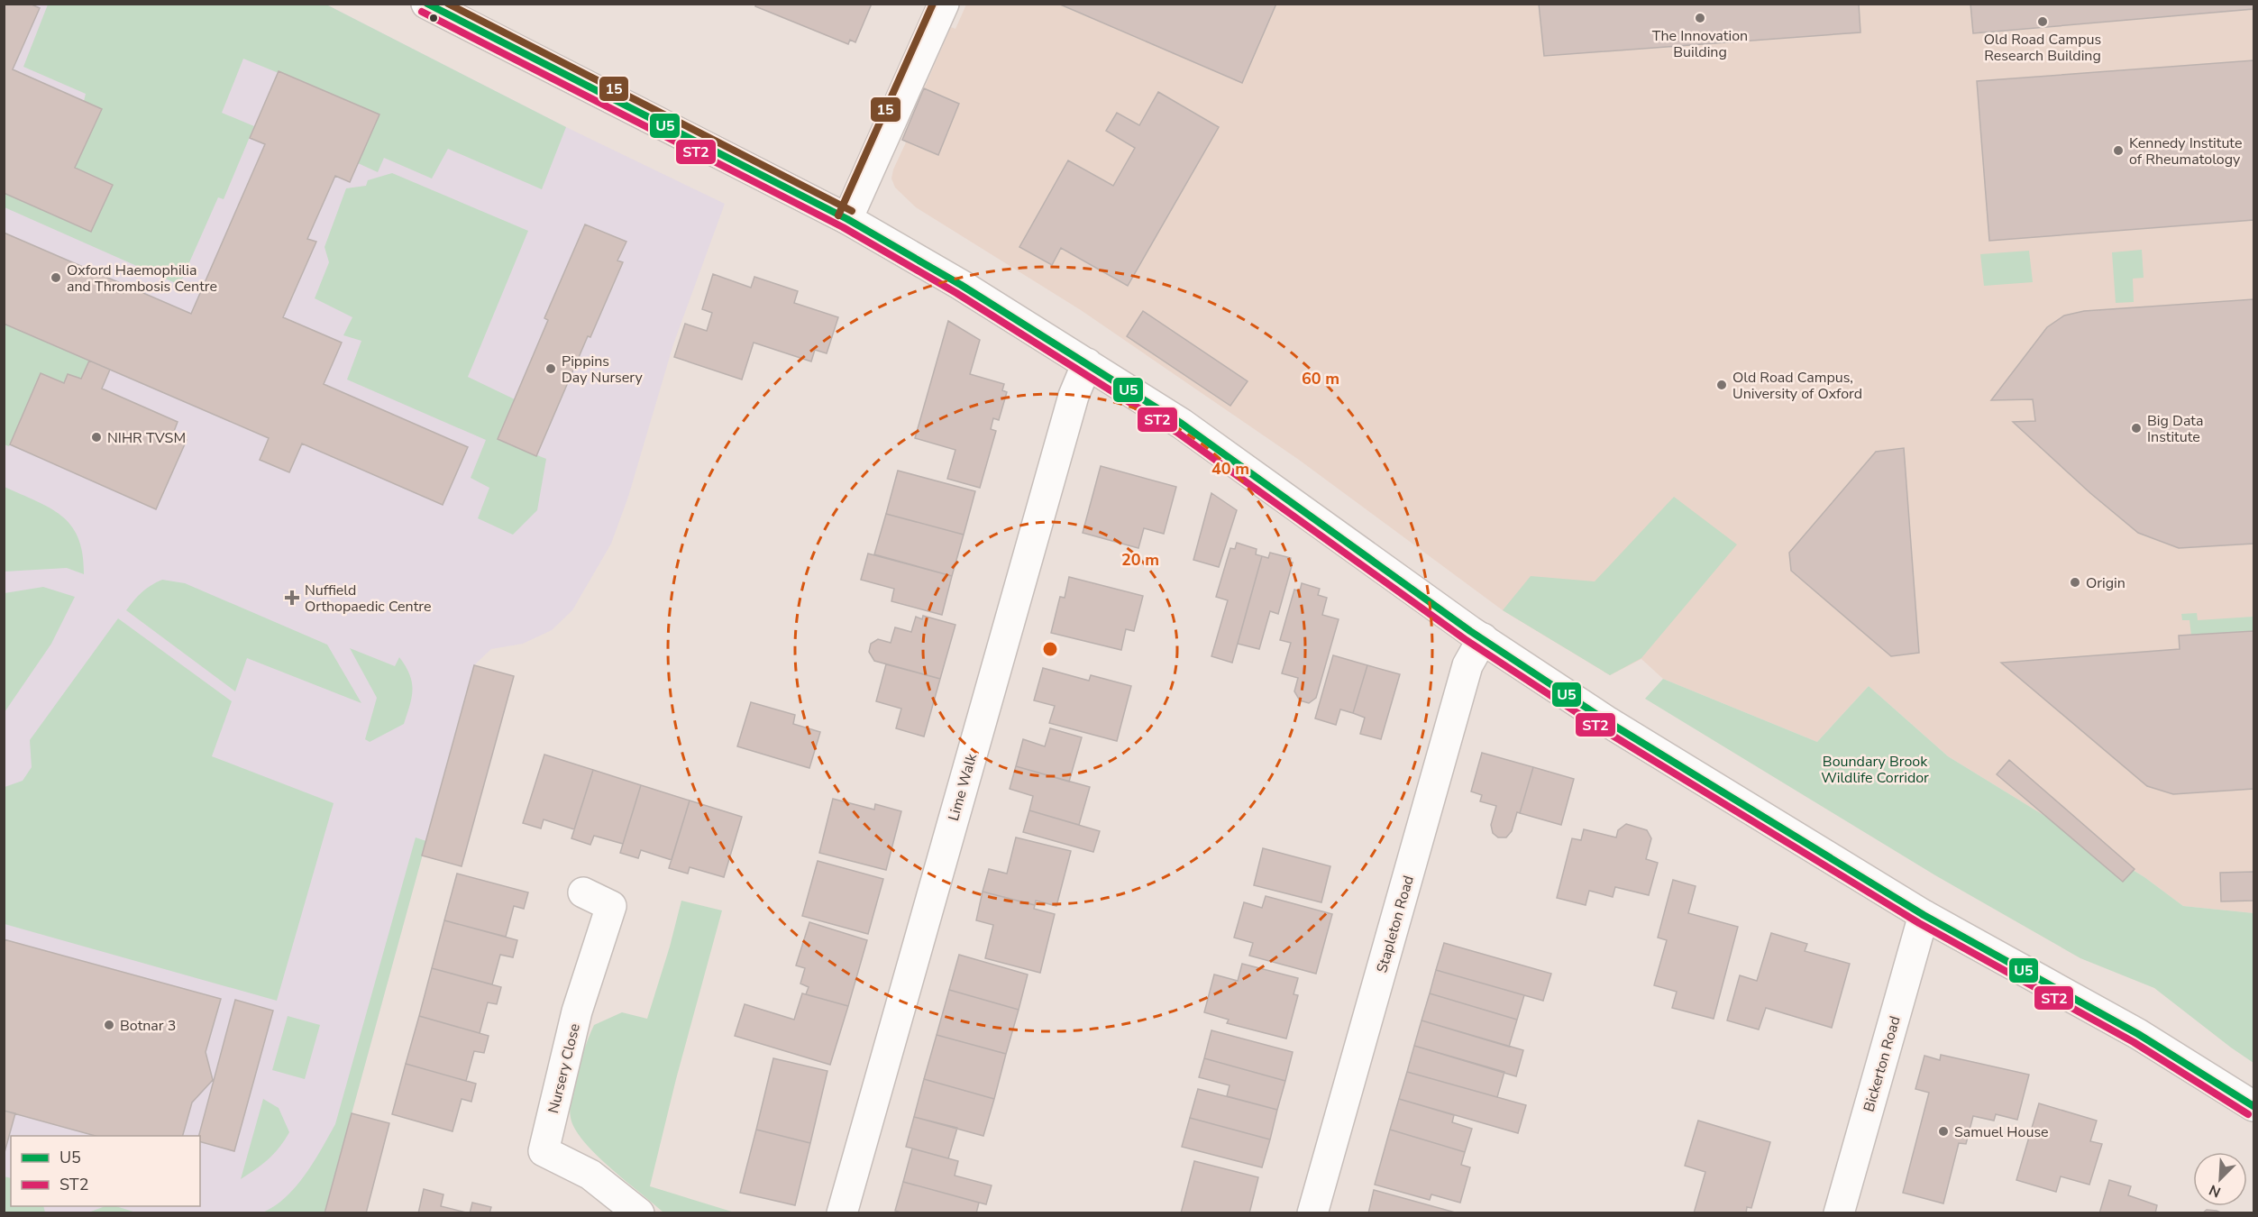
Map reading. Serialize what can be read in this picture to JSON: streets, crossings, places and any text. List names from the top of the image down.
{
  "streets": {
    "street": [
      "Lime Walk",
      "Stapleton Road",
      "Bickerton Road",
      "Nursery Close"
    ]
  },
  "parks": ["Boundary Brook Wildlife Corridor"],
  "places": {
    "other": [
      "The Innovation Building",
      "Old Road Campus Research Building",
      "Kennedy Institute of Rheumatology",
      "Oxford Haemophilia and Thrombosis Centre",
      "Pippins Day Nursery",
      "Old Road Campus, University of Oxford",
      "Big Data Institute",
      "NIHR TVSM",
      "Origin",
      "Botnar 3",
      "Samuel House"
    ],
    "health": ["Nuffield Orthopaedic Centre"]
  },
  "lines": ["transit line U5", "transit line 15", "transit line ST2"],
  "legend": ["U5", "ST2"],
  "north": "bottom left",
  "rings": ["60 m", "40 m", "20 m"]
}
